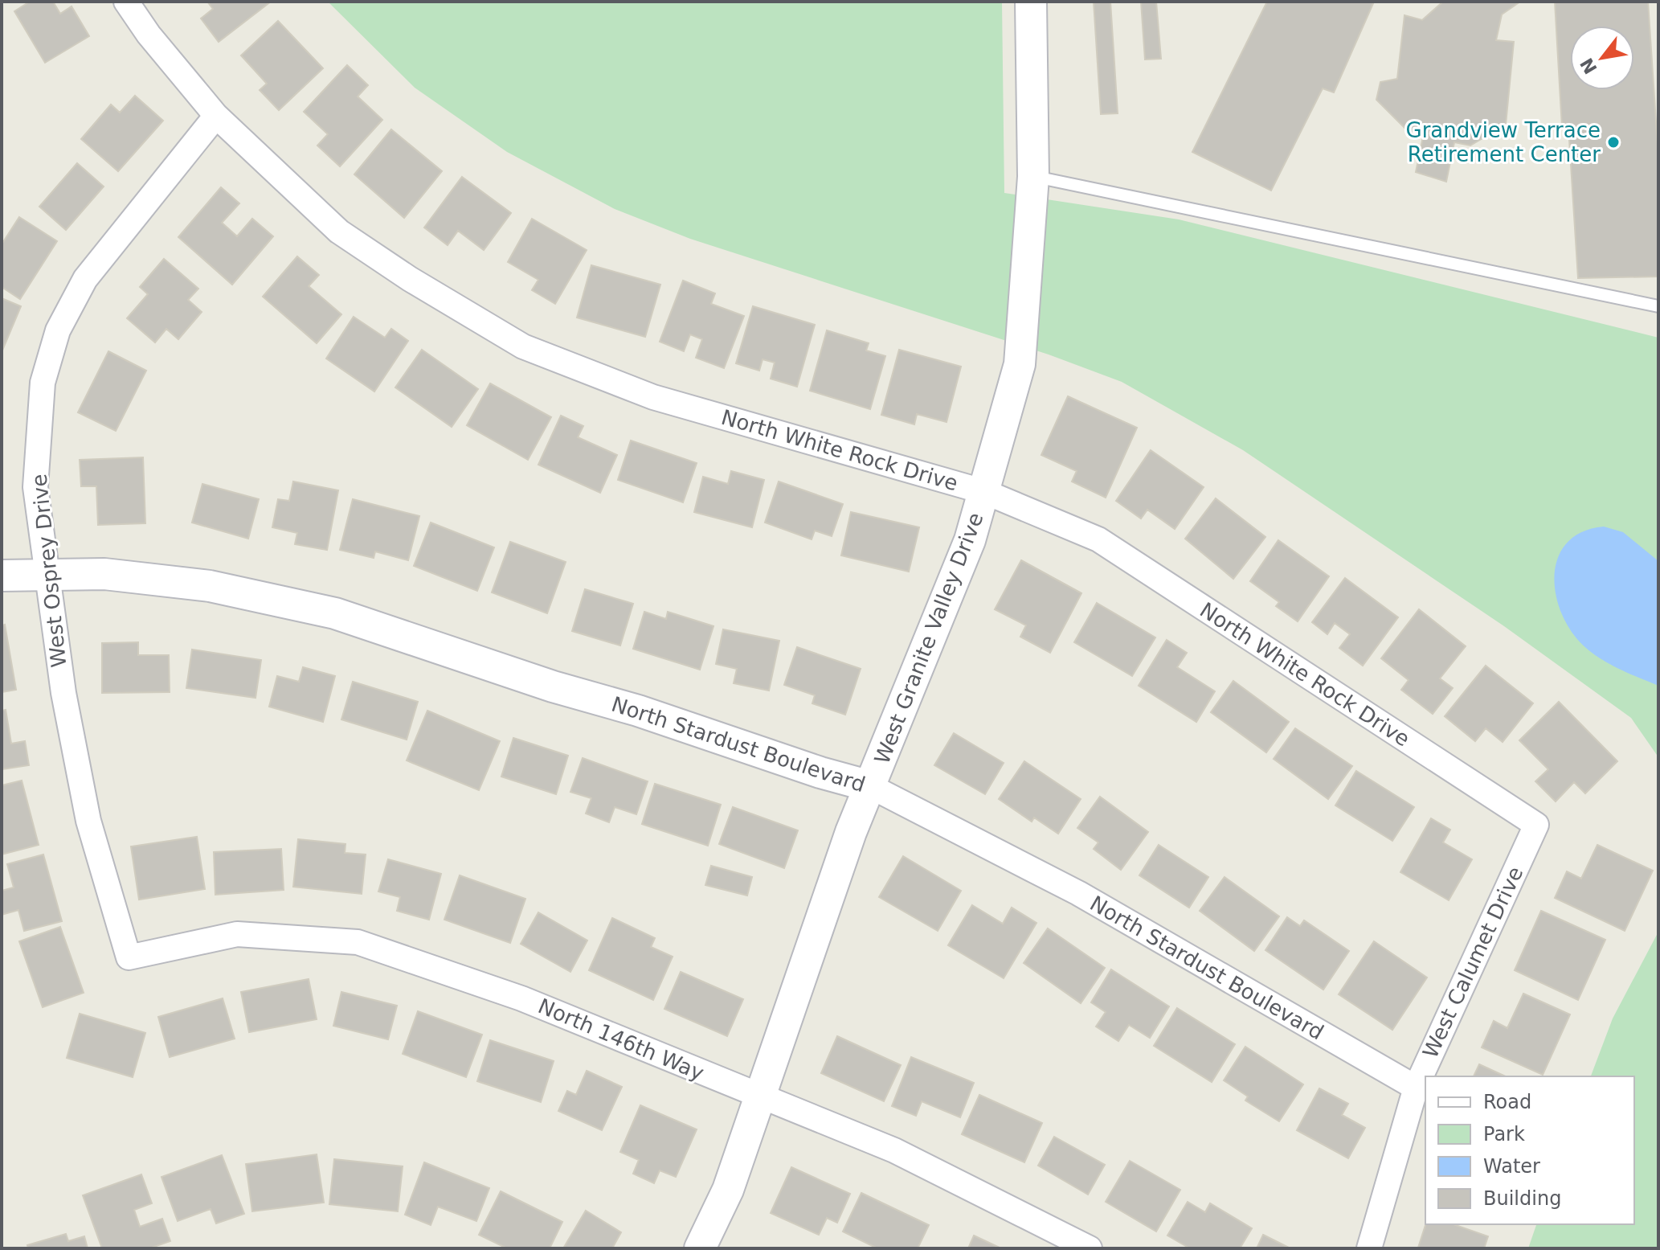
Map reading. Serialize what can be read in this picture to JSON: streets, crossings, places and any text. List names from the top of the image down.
{
  "streets": {
    "street": [
      "North White Rock Drive",
      "West Osprey Drive",
      "West Granite Valley Drive",
      "North Stardust Boulevard",
      "West Calumet Drive",
      "North 146th Way"
    ]
  },
  "crossings": [
    ["North White Rock Drive", "West Osprey Drive"],
    ["North White Rock Drive", "West Granite Valley Drive"],
    ["North White Rock Drive", "West Calumet Drive"],
    ["West Osprey Drive", "North Stardust Boulevard"],
    ["West Osprey Drive", "North 146th Way"],
    ["West Granite Valley Drive", "North Stardust Boulevard"],
    ["West Granite Valley Drive", "North 146th Way"],
    ["North Stardust Boulevard", "West Calumet Drive"]
  ],
  "places": ["Grandview Terrace Retirement Center"],
  "legend": [
    "Road",
    "Park",
    "Water",
    "Building"
  ],
  "north": "bottom left"
}
